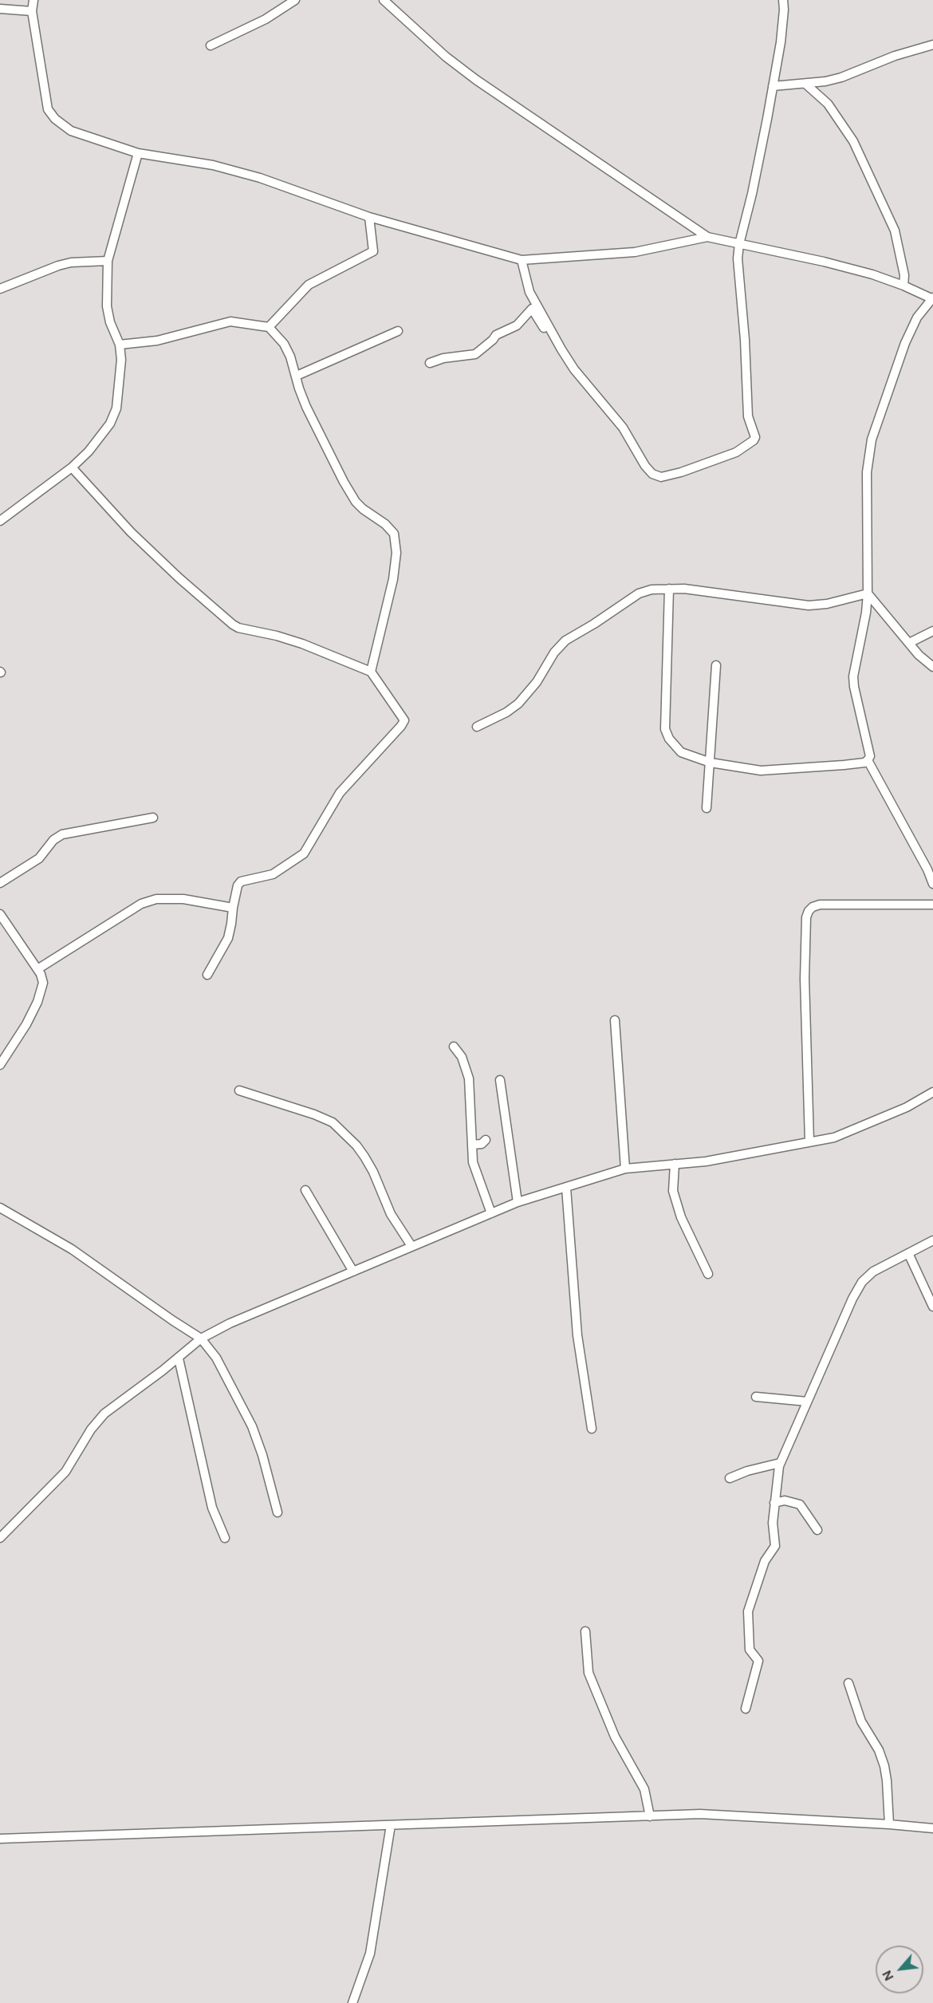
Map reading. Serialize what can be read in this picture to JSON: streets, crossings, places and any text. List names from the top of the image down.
{
  "north": "bottom left"
}
